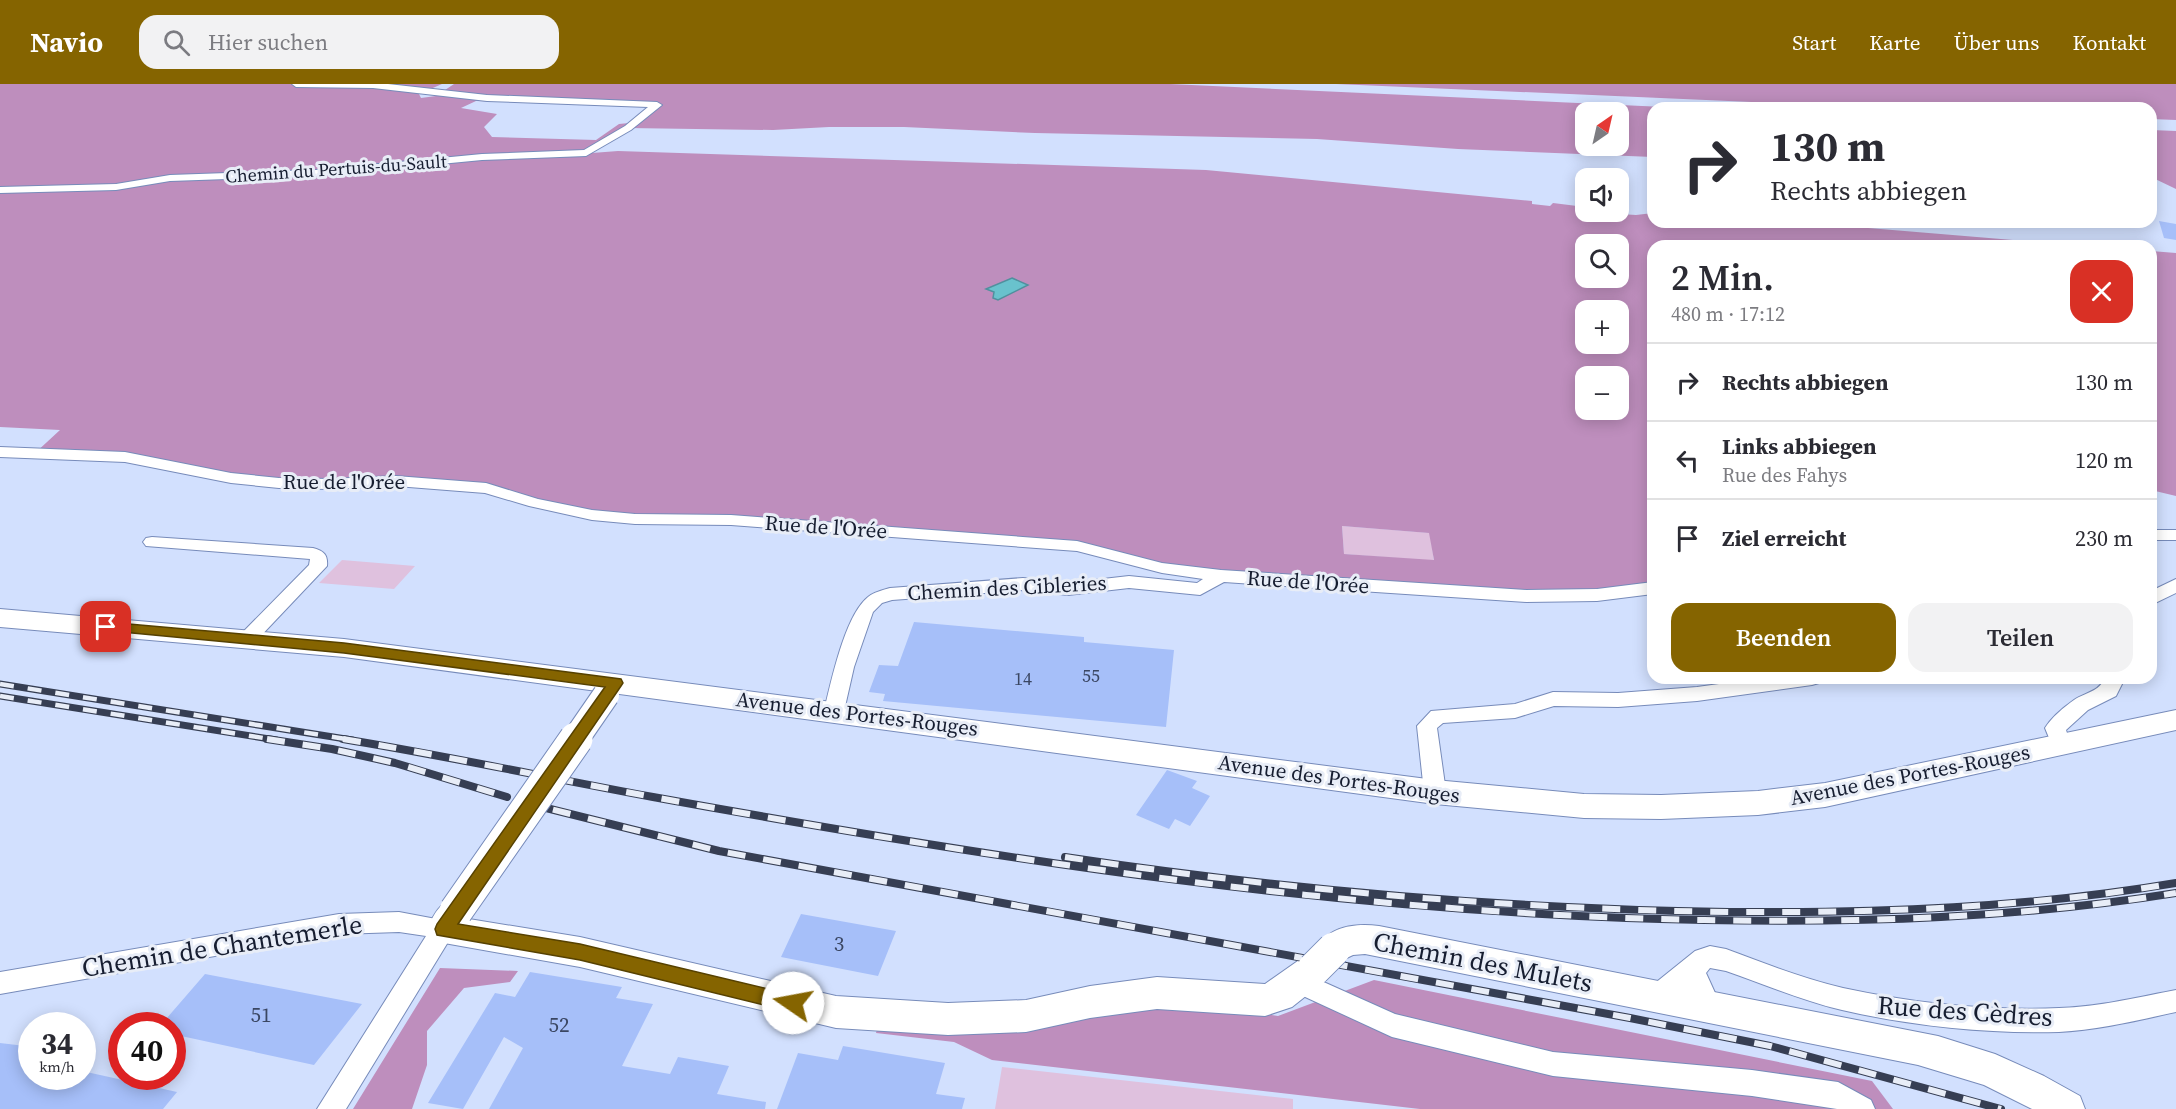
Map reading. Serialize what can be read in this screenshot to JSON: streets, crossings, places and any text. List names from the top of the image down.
{
  "streets": {
    "main road": ["Avenue des Portes-Rouges", "Chemin des Mulets"],
    "street": [
      "Chemin du Pertuis-du-Sault",
      "Rue de l'Orée",
      "Chemin des Cibleries",
      "Chemin de Chantemerle",
      "Rue des Cèdres"
    ]
  },
  "crossings": [
    ["Rue de l'Orée", "Chemin des Cibleries"],
    ["Chemin des Cibleries", "Avenue des Portes-Rouges"],
    ["Chemin de Chantemerle", "Chemin des Mulets"],
    ["Chemin des Mulets", "Rue des Cèdres"]
  ],
  "house_numbers": [
    "55",
    "14",
    "3",
    "51",
    "52"
  ],
  "north": "top right",
  "page": {
    "header": "Navio",
    "search": "Hier suchen",
    "nav": [
      "Start",
      "Karte",
      "Über uns",
      "Kontakt"
    ],
    "map_buttons": ["+", "−"],
    "turn": ["130 m", "Rechts abbiegen"],
    "heading": ["2 Min.", "480 m · 17:12"],
    "list": [
      {
        "name": "Rechts abbiegen",
        "value": "130 m"
      },
      {
        "name": "Links abbiegen",
        "note": "Rue des Fahys",
        "value": "120 m"
      },
      {
        "name": "Ziel erreicht",
        "value": "230 m"
      }
    ],
    "buttons": ["Beenden", "Teilen"],
    "speed": "34 km/h",
    "limit": "40"
  }
}
